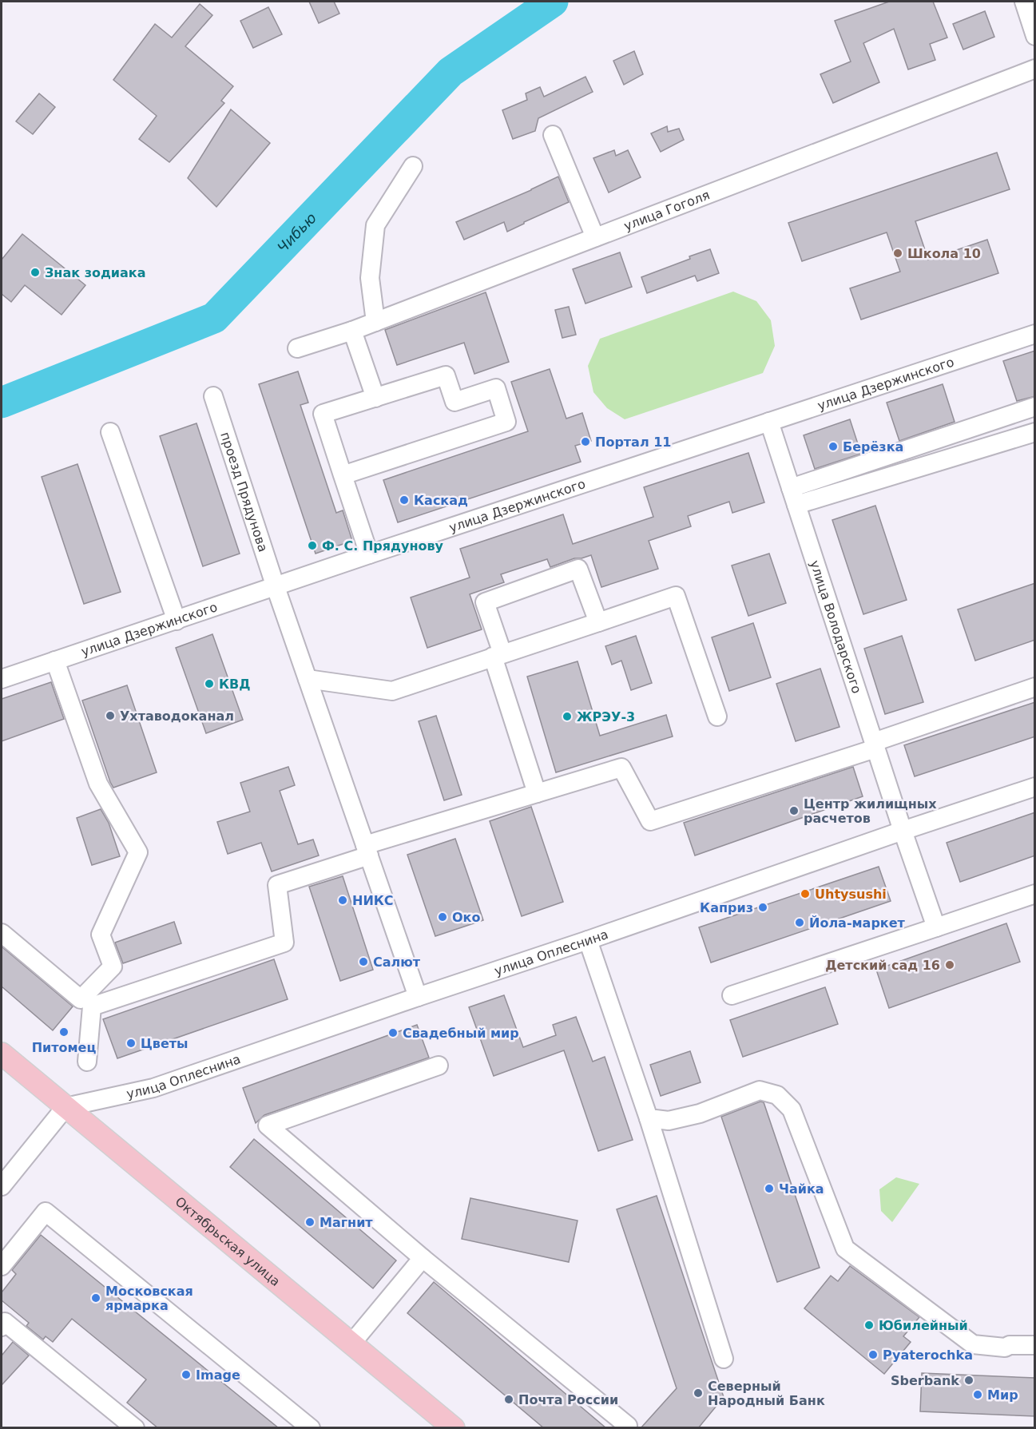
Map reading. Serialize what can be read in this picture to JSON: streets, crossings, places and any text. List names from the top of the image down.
{
  "streets": {
    "main road": ["Октябрьская улица"],
    "street": [
      "улица Гоголя",
      "улица Дзержинского",
      "проезд Прядунова",
      "улица Володарского",
      "улица Оплеснина"
    ]
  },
  "crossings": [
    ["улица Дзержинского", "проезд Прядунова"],
    ["улица Дзержинского", "улица Володарского"],
    ["проезд Прядунова", "улица Оплеснина"],
    ["улица Володарского", "улица Оплеснина"],
    ["улица Оплеснина", "Октябрьская улица"]
  ],
  "water": ["Чибью"],
  "places": [
    "Школа 10",
    "Знак зодиака",
    "Портал 11",
    "Берёзка",
    "Каскад",
    "Ф. С. Прядунову",
    "КВД",
    "Ухтаводоканал",
    "ЖРЭУ-3",
    "Центр жилищных расчетов",
    "Uhtysushi",
    "НИКС",
    "Каприз",
    "Око",
    "Йола-маркет",
    "Салют",
    "Детский сад 16",
    "Питомец",
    "Свадебный мир",
    "Цветы",
    "Чайка",
    "Магнит",
    "Московская ярмарка",
    "Юбилейный",
    "Pyaterochka",
    "Image",
    "Sberbank",
    "Северный Народный Банк",
    "Мир",
    "Почта России"
  ]
}
